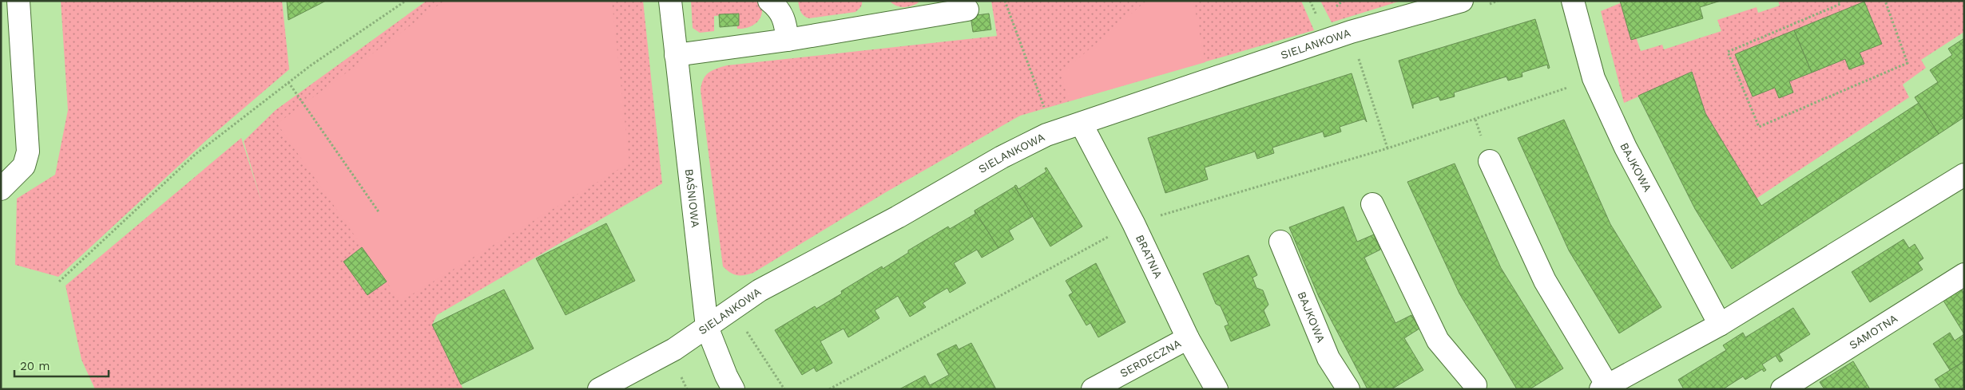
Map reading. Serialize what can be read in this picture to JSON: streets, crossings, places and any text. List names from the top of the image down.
{
  "streets": {
    "street": [
      "SIELANKOWA",
      "BAJKOWA",
      "BAŚNIOWA",
      "BRATNIA",
      "SAMOTNA",
      "SERDECZNA"
    ]
  },
  "crossings": [
    ["SIELANKOWA", "BAŚNIOWA"],
    ["SIELANKOWA", "BRATNIA"],
    ["BRATNIA", "SERDECZNA"]
  ],
  "scale_bar": "20 m"
}
